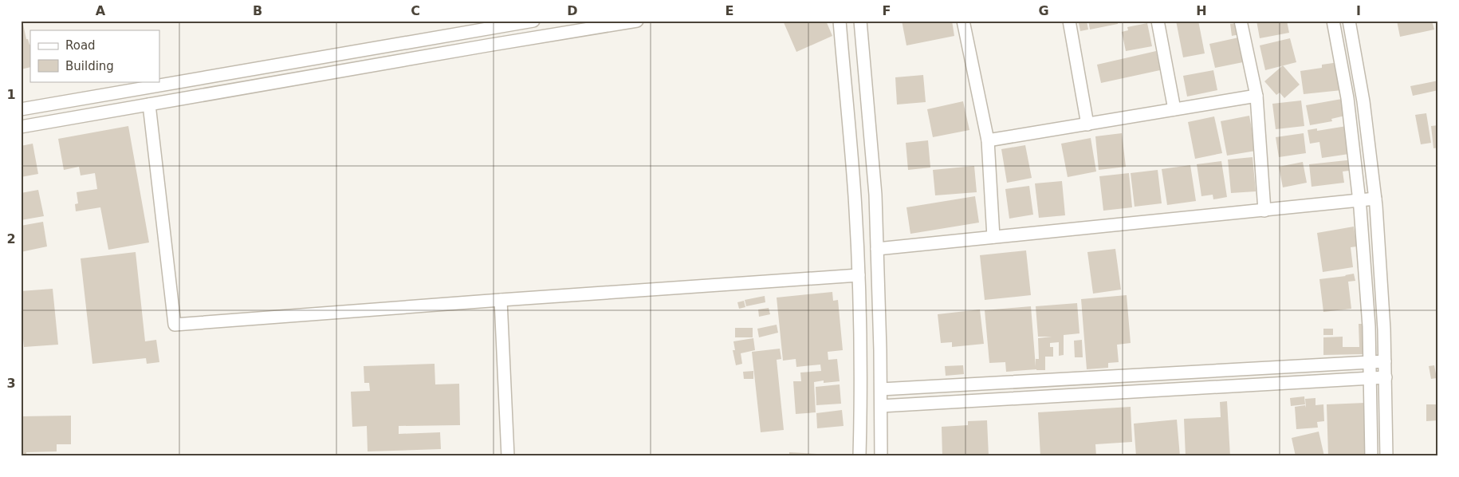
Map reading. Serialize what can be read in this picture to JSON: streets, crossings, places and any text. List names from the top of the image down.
{
  "legend": ["Road", "Building"],
  "grid": {
    "columns": [
      "A",
      "B",
      "C",
      "D",
      "E",
      "F",
      "G",
      "H",
      "I"
    ],
    "rows": ["1", "2", "3"]
  }
}
